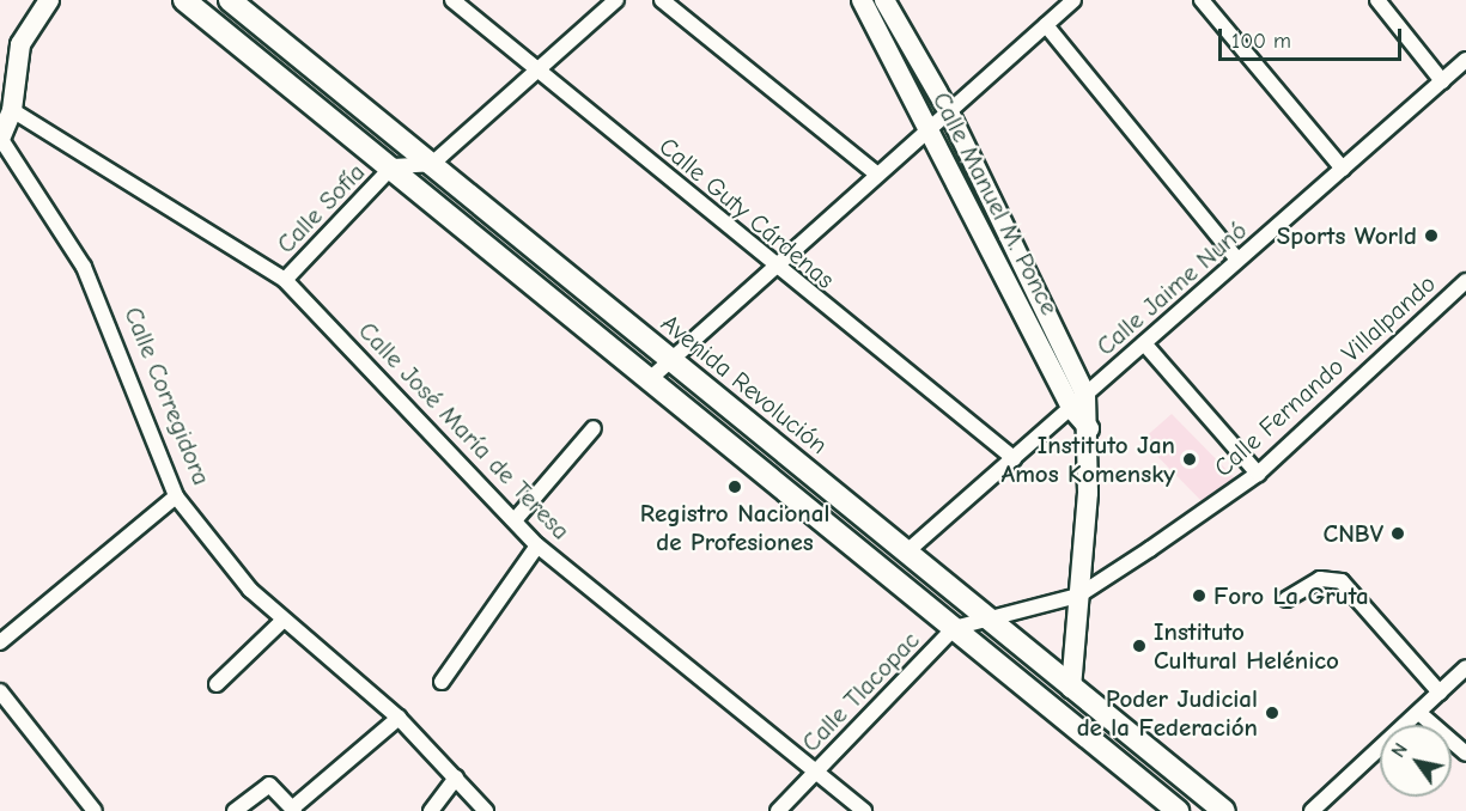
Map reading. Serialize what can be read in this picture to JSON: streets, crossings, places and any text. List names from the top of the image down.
{
  "streets": {
    "main road": ["Avenida Revolución"],
    "street": [
      "Calle Manuel M. Ponce",
      "Calle Sofía",
      "Calle Guty Cárdenas",
      "Calle Jaime Nunó",
      "Calle Fernando Villalpando",
      "Calle Corregidora",
      "Calle José María de Teresa",
      "Calle Tlacopac"
    ]
  },
  "crossings": [
    ["Calle Manuel M. Ponce", "Calle Jaime Nunó"],
    ["Calle Manuel M. Ponce", "Calle Fernando Villalpando"],
    ["Calle Manuel M. Ponce", "Avenida Revolución"],
    ["Calle Sofía", "Avenida Revolución"],
    ["Calle Sofía", "Calle José María de Teresa"],
    ["Calle Guty Cárdenas", "Calle Jaime Nunó"],
    ["Calle Jaime Nunó", "Avenida Revolución"],
    ["Calle Fernando Villalpando", "Avenida Revolución"],
    ["Calle Fernando Villalpando", "Calle Tlacopac"],
    ["Avenida Revolución", "Calle Tlacopac"],
    ["Calle Corregidora", "Calle José María de Teresa"],
    ["Calle José María de Teresa", "Calle Tlacopac"]
  ],
  "places": [
    "Sports World",
    "Instituto Jan Amos Komensky",
    "Registro Nacional de Profesiones",
    "CNBV",
    "Foro La Gruta",
    "Instituto Cultural Helénico",
    "Poder Judicial de la Federación"
  ],
  "scale_bar": "100 m",
  "north": "top left"
}
